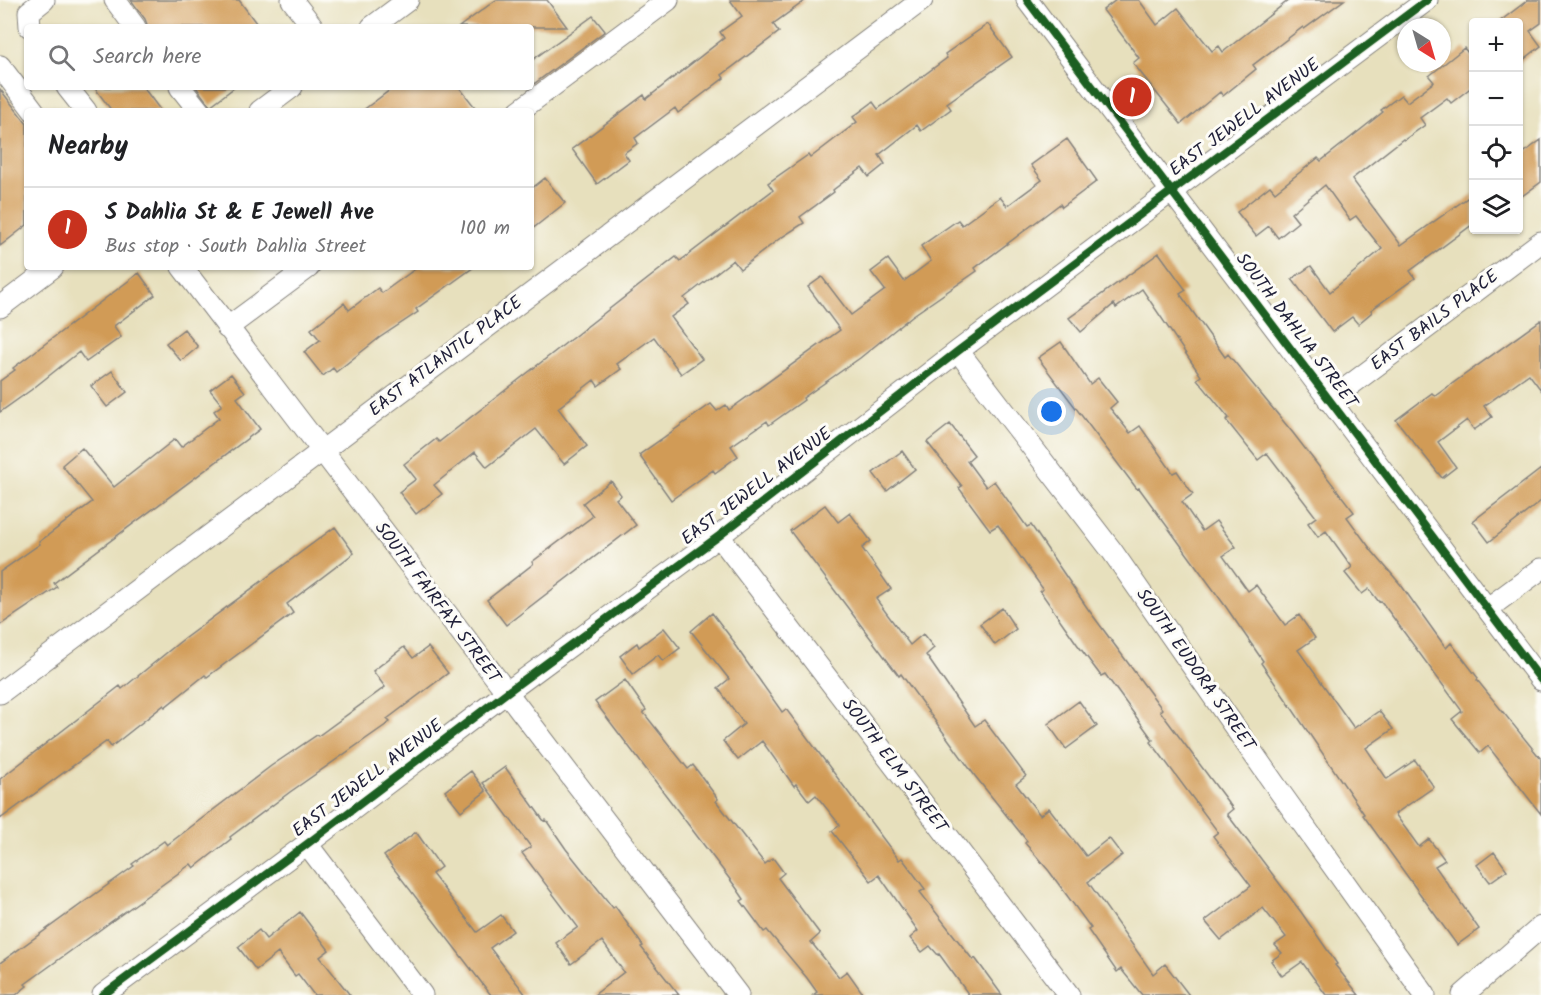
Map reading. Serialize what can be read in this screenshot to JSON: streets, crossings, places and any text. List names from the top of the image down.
{
  "streets": {
    "street": [
      "EAST JEWELL AVENUE",
      "EAST BAILS PLACE",
      "SOUTH DAHLIA STREET",
      "EAST ATLANTIC PLACE",
      "SOUTH FAIRFAX STREET",
      "SOUTH EUDORA STREET",
      "SOUTH ELM STREET"
    ]
  },
  "crossings": [
    ["EAST JEWELL AVENUE", "SOUTH DAHLIA STREET"],
    ["EAST JEWELL AVENUE", "SOUTH FAIRFAX STREET"],
    ["EAST JEWELL AVENUE", "SOUTH EUDORA STREET"],
    ["EAST JEWELL AVENUE", "SOUTH ELM STREET"],
    ["EAST BAILS PLACE", "SOUTH DAHLIA STREET"],
    ["EAST ATLANTIC PLACE", "SOUTH FAIRFAX STREET"]
  ],
  "north": "bottom right",
  "page": {
    "map_buttons": ["+", "−"],
    "search": "Search here",
    "pins": "1",
    "heading": "Nearby",
    "list": [
      {
        "mark": "1",
        "name": "S Dahlia St & E Jewell Ave",
        "note": "Bus stop · South Dahlia Street",
        "value": "100 m"
      }
    ]
  }
}
